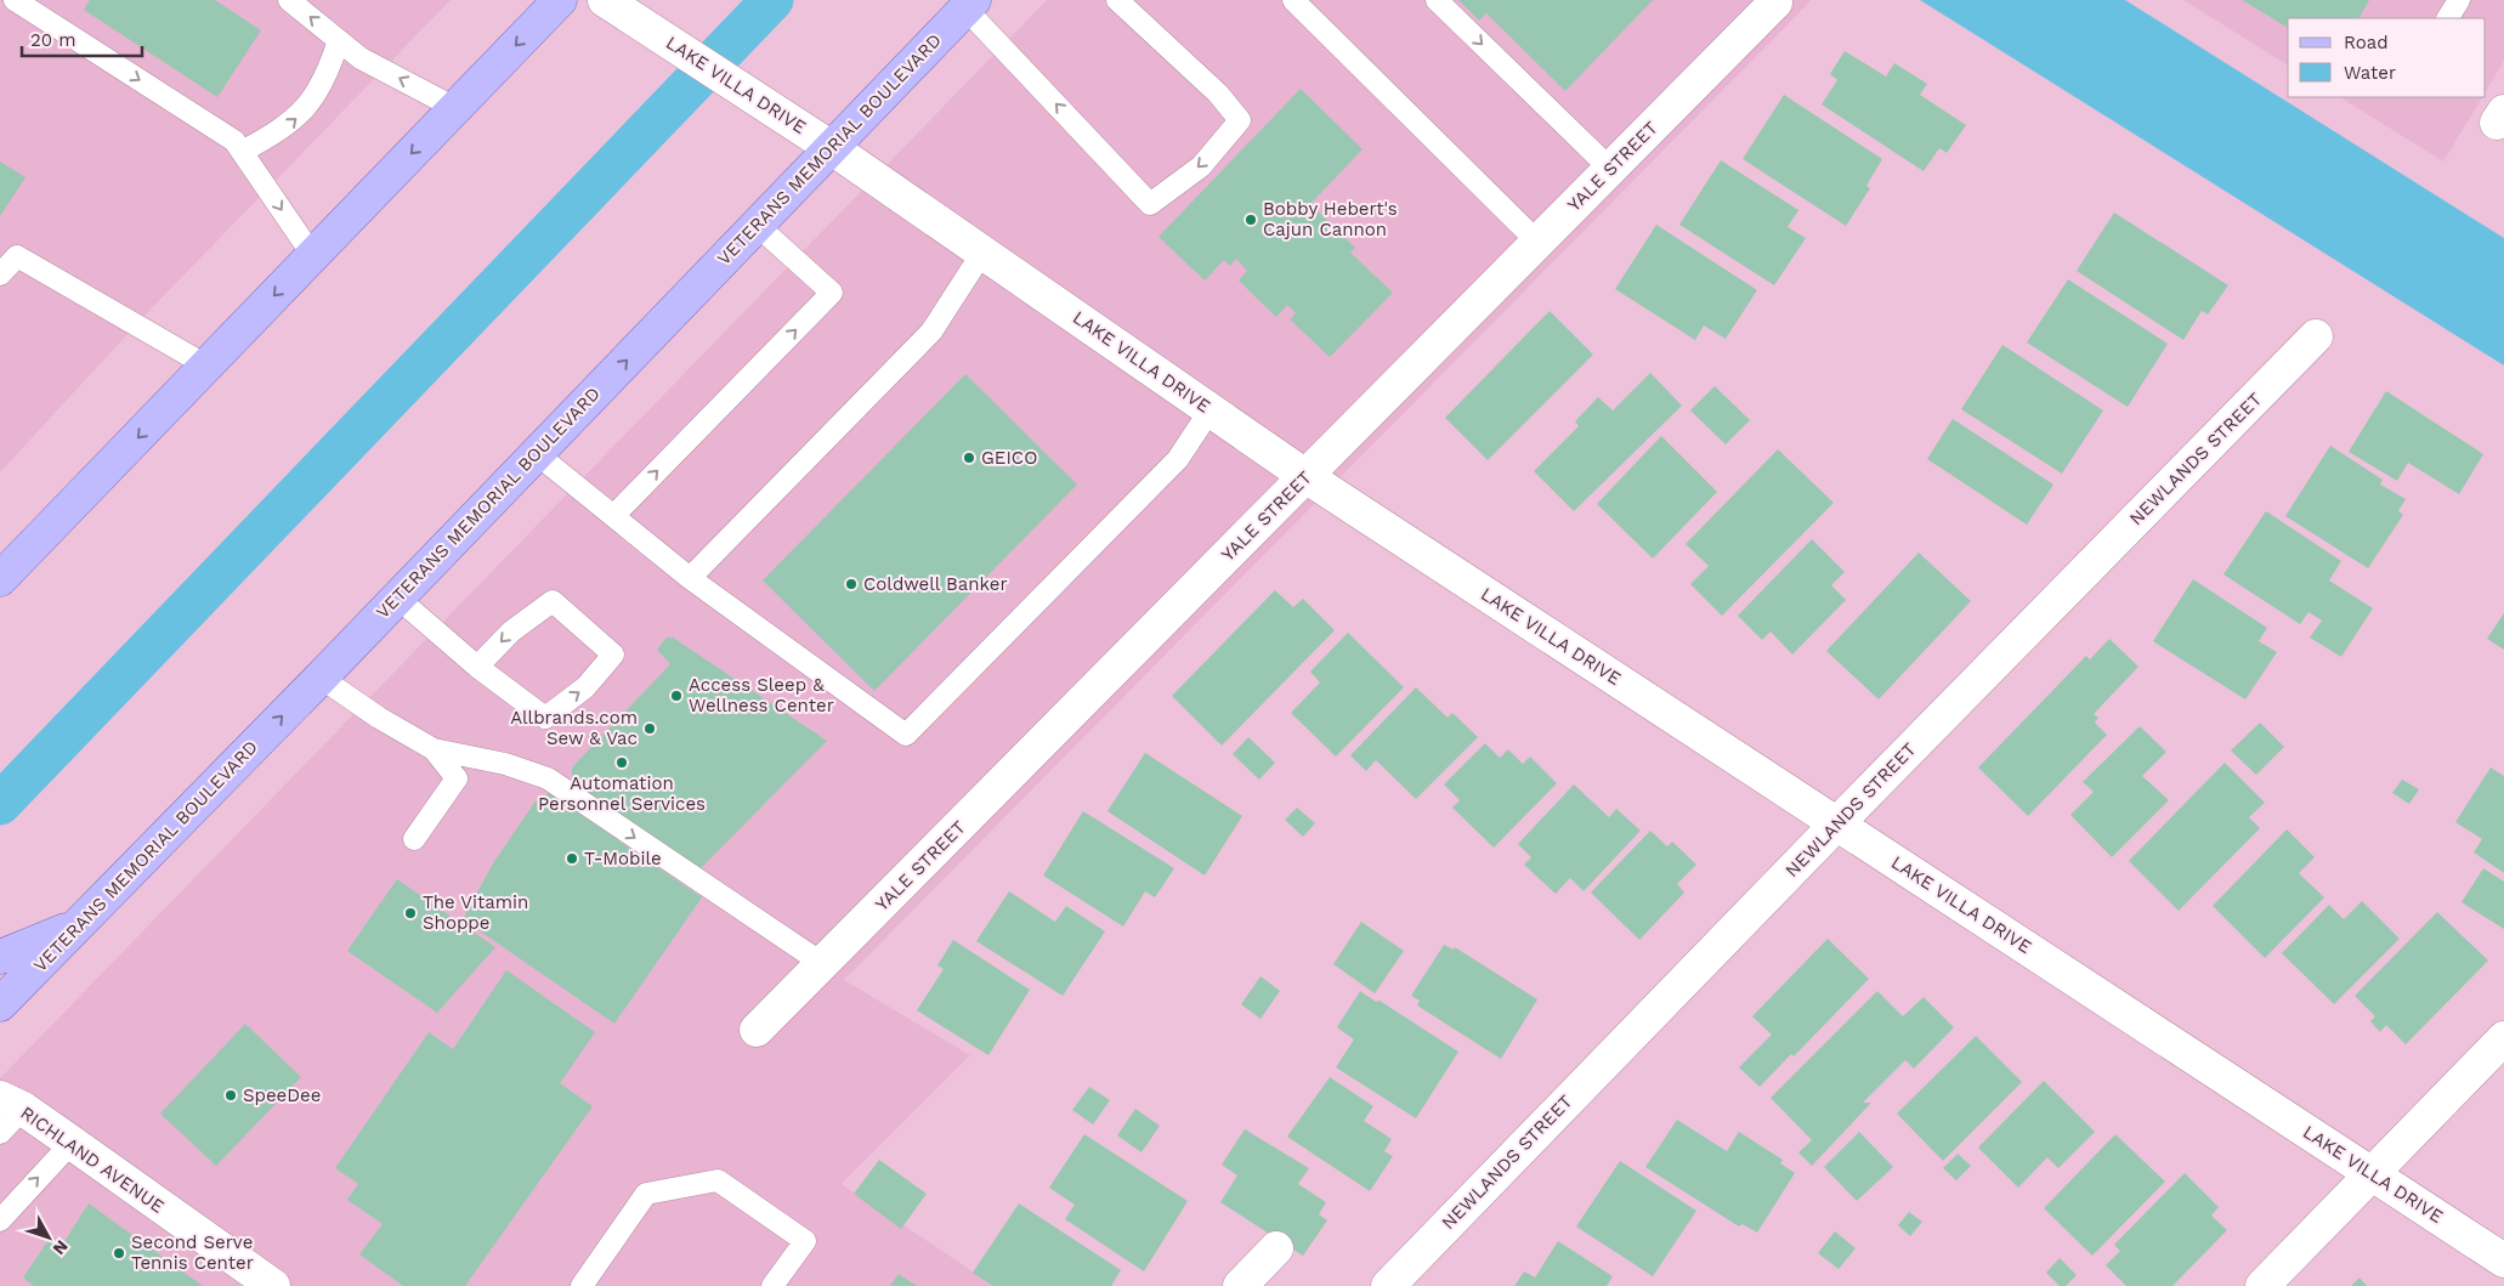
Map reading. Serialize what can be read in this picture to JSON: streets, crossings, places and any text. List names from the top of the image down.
{
  "streets": {
    "main road": ["VETERANS MEMORIAL BOULEVARD"],
    "street": [
      "LAKE VILLA DRIVE",
      "YALE STREET",
      "NEWLANDS STREET",
      "RICHLAND AVENUE"
    ]
  },
  "crossings": [
    ["LAKE VILLA DRIVE", "VETERANS MEMORIAL BOULEVARD"],
    ["LAKE VILLA DRIVE", "YALE STREET"],
    ["LAKE VILLA DRIVE", "NEWLANDS STREET"]
  ],
  "places": [
    "Bobby Hebert's Cajun Cannon",
    "GEICO",
    "Coldwell Banker",
    "Access Sleep & Wellness Center",
    "Allbrands.com Sew & Vac",
    "Automation Personnel Services",
    "T-Mobile",
    "The Vitamin Shoppe",
    "SpeeDee",
    "Second Serve Tennis Center"
  ],
  "legend": ["Road", "Water"],
  "scale_bar": "20 m",
  "north": "bottom right"
}
